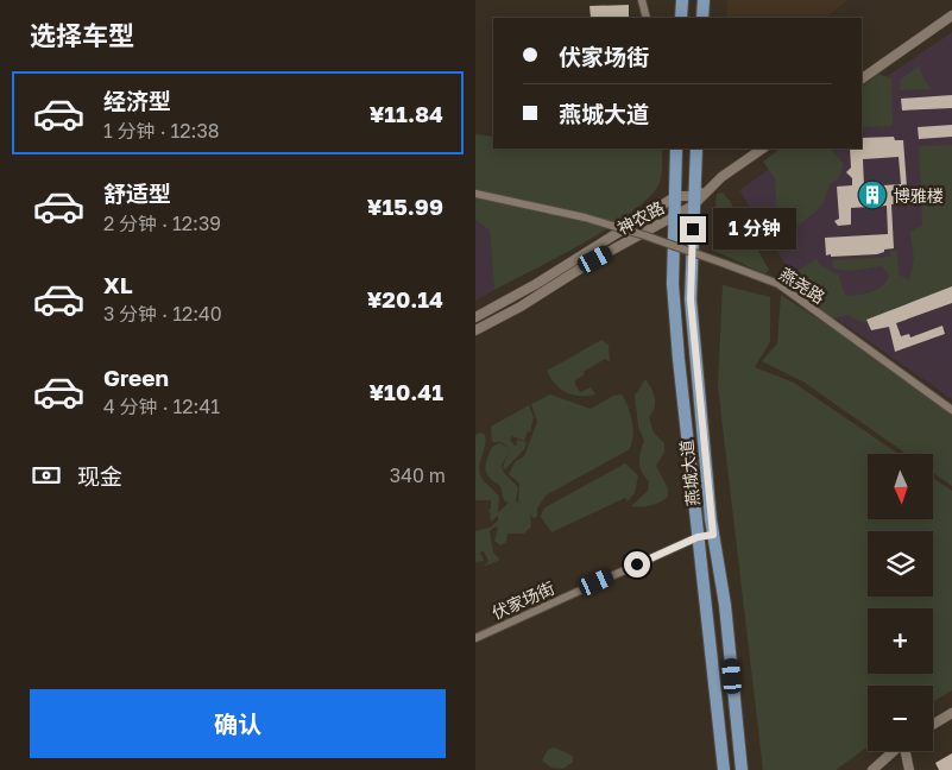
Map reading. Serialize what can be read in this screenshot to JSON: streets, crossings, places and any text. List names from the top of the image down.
{
  "streets": {
    "main road": ["燕城大道"],
    "street": ["神农路", "燕尧路", "伏家场街"]
  },
  "crossings": [
    ["神农路", "燕城大道"],
    ["燕城大道", "伏家场街"]
  ],
  "places": {
    "building": ["博雅楼"]
  },
  "north": "bottom",
  "page": {
    "heading": "选择车型",
    "banner": ["伏家场街", "燕城大道"],
    "list": [
      {
        "name": "经济型",
        "note": "1 分钟 · 12:38",
        "value": "¥11.84"
      },
      {
        "name": "舒适型",
        "note": "2 分钟 · 12:39",
        "value": "¥15.99"
      },
      {
        "name": "XL",
        "note": "3 分钟 · 12:40",
        "value": "¥20.14"
      },
      {
        "name": "Green",
        "note": "4 分钟 · 12:41",
        "value": "¥10.41"
      }
    ],
    "bubble": "1 分钟",
    "pay": ["现金", "340 m"],
    "map_buttons": ["+", "−"],
    "buttons": "确认"
  }
}
